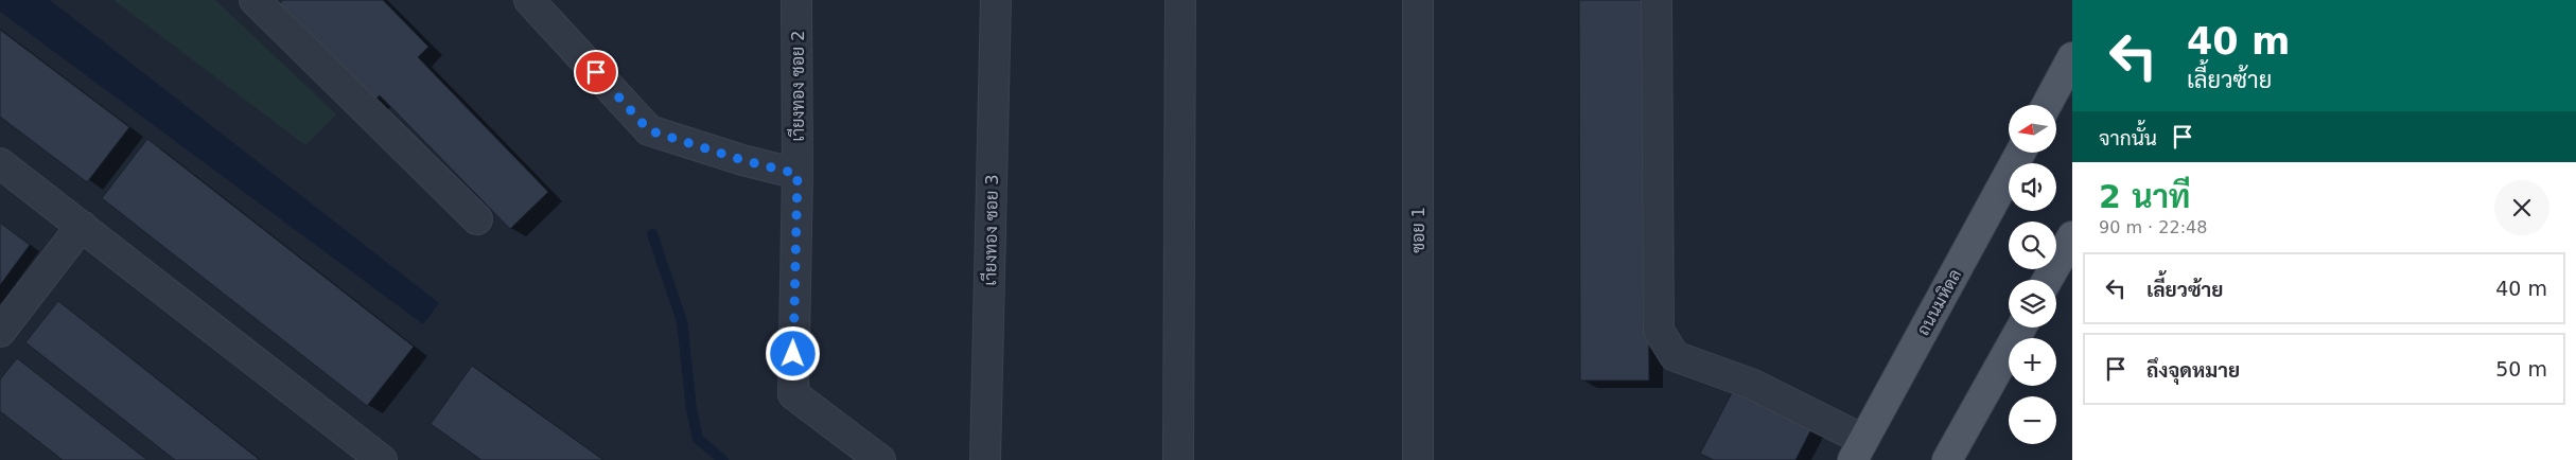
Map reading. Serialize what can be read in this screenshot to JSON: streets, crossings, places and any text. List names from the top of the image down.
{
  "streets": {
    "main road": ["ถนนมหิดล"],
    "street": ["เาียงทอง ซอย 2", "เาียงทอง ซอย 3", "ซอย 1"]
  },
  "north": "left",
  "page": {
    "turn": ["40 m", "เลี้ยวซ้าย"],
    "map_buttons": ["+", "−"],
    "then": "จากนั้น",
    "heading": ["2 นาที", "90 m · 22:48"],
    "list": [
      {
        "name": "เลี้ยวซ้าย",
        "value": "40 m"
      },
      {
        "name": "ถึงจุดหมาย",
        "value": "50 m"
      }
    ]
  }
}
